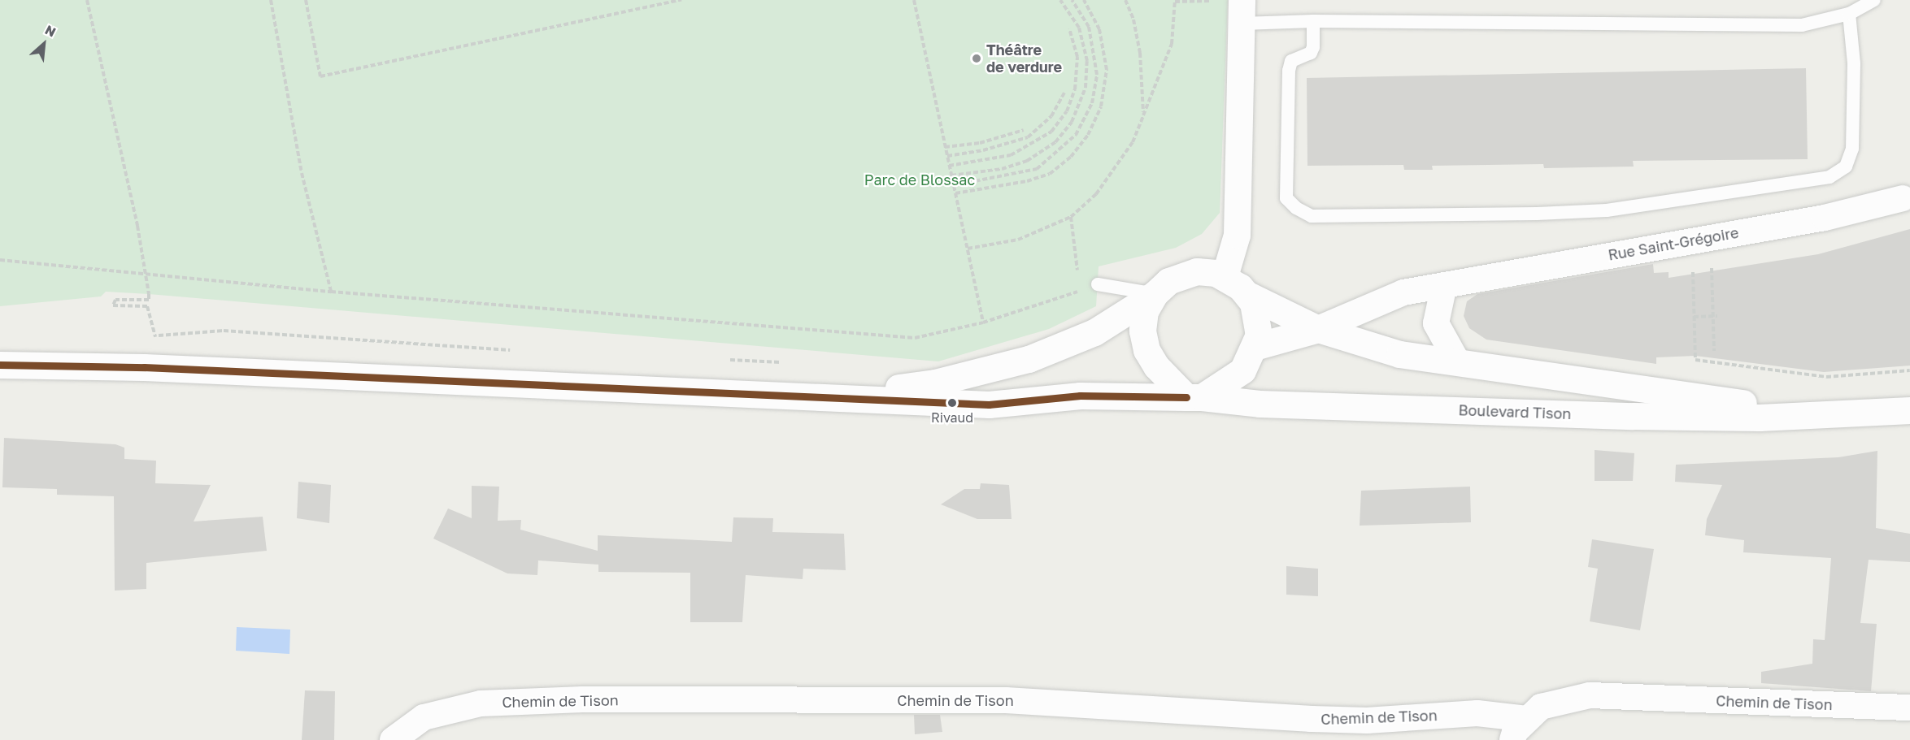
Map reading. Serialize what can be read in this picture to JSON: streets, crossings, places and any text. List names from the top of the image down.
{
  "streets": {
    "main road": ["Boulevard Tison"],
    "street": ["Rue Saint-Grégoire", "Chemin de Tison"]
  },
  "crossings": [
    ["Rue Saint-Grégoire", "Boulevard Tison"]
  ],
  "parks": ["Parc de Blossac"],
  "places": ["Théâtre de verdure", "Rivaud"],
  "north": "top right"
}
